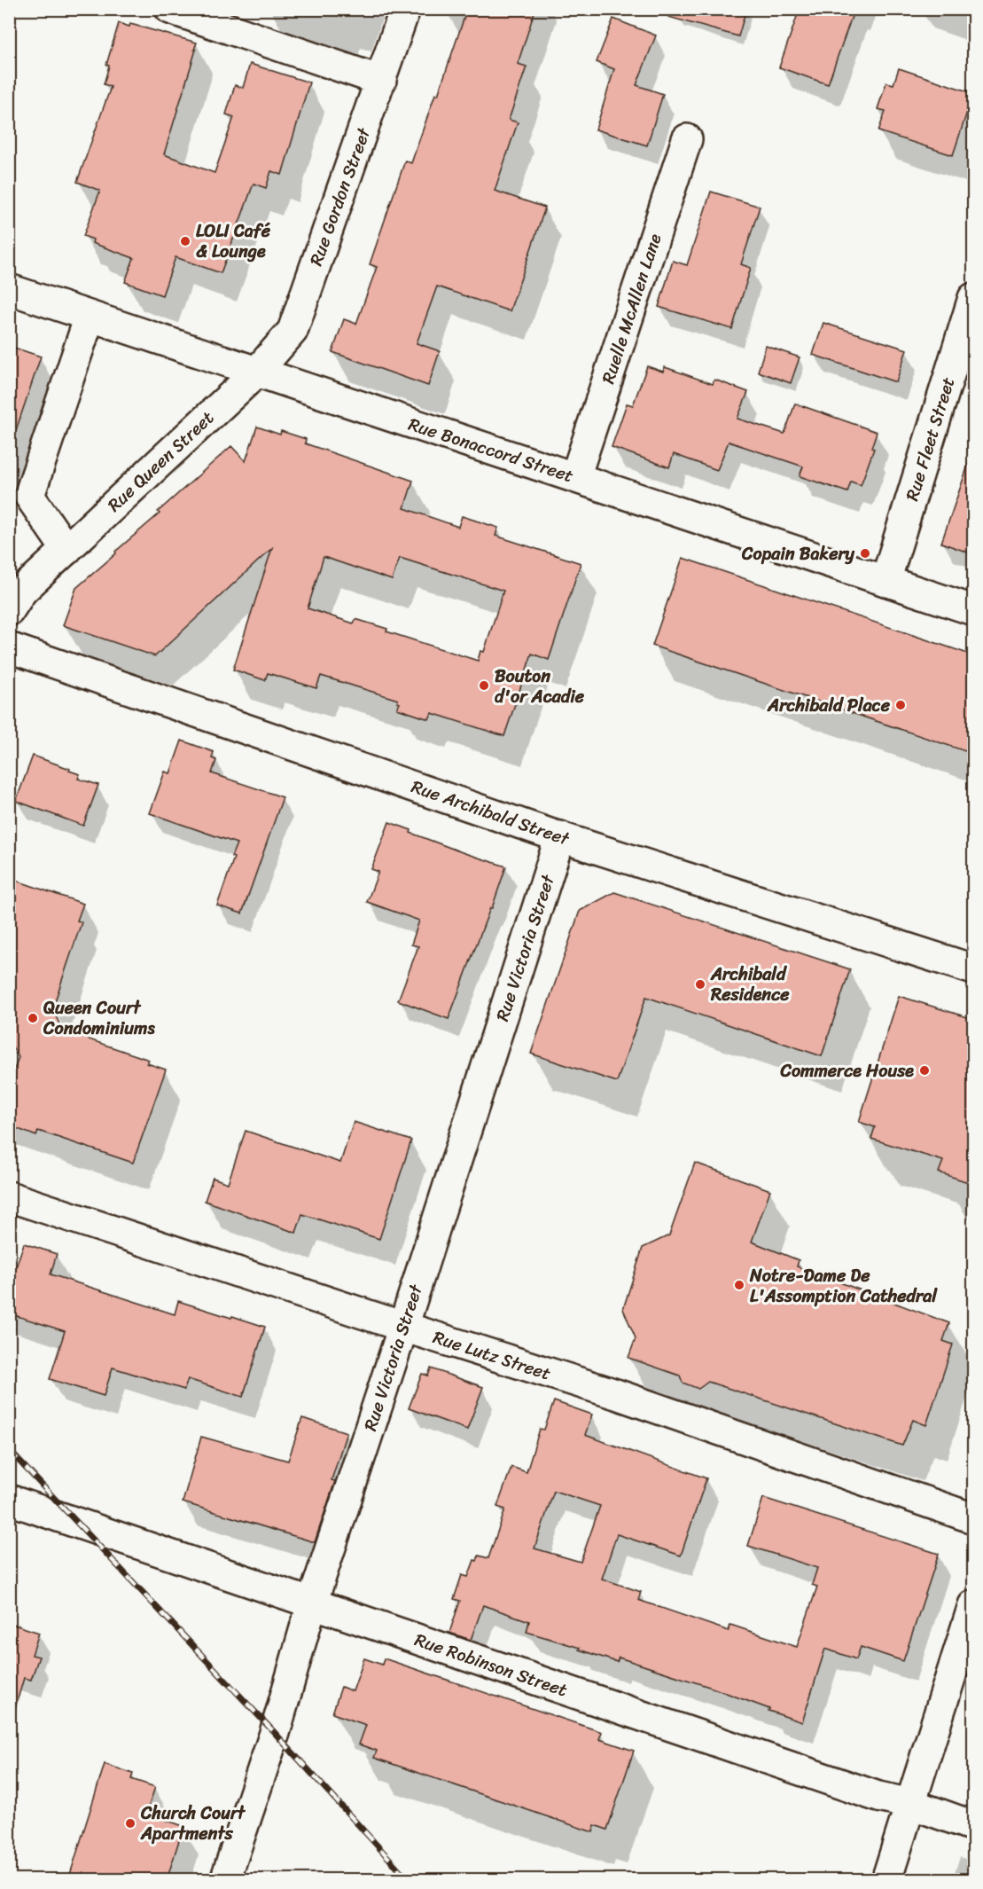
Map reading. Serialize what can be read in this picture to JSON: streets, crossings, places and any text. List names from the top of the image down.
{
  "streets": {
    "street": [
      "Rue Gordon Street",
      "Ruelle McAllen Lane",
      "Rue Fleet Street",
      "Rue Bonaccord Street",
      "Rue Queen Street",
      "Rue Archibald Street",
      "Rue Victoria Street",
      "Rue Lutz Street",
      "Rue Robinson Street"
    ]
  },
  "crossings": [
    ["Rue Gordon Street", "Rue Bonaccord Street"],
    ["Rue Gordon Street", "Rue Queen Street"],
    ["Ruelle McAllen Lane", "Rue Bonaccord Street"],
    ["Rue Fleet Street", "Rue Bonaccord Street"],
    ["Rue Bonaccord Street", "Rue Queen Street"],
    ["Rue Archibald Street", "Rue Victoria Street"],
    ["Rue Victoria Street", "Rue Lutz Street"],
    ["Rue Victoria Street", "Rue Robinson Street"]
  ],
  "places": [
    "LOLI Café & Lounge",
    "Copain Bakery",
    "Bouton d'or Acadie",
    "Archibald Place",
    "Archibald Residence",
    "Queen Court Condominiums",
    "Commerce House",
    "Notre-Dame De L'Assomption Cathedral",
    "Church Court Apartments"
  ]
}
